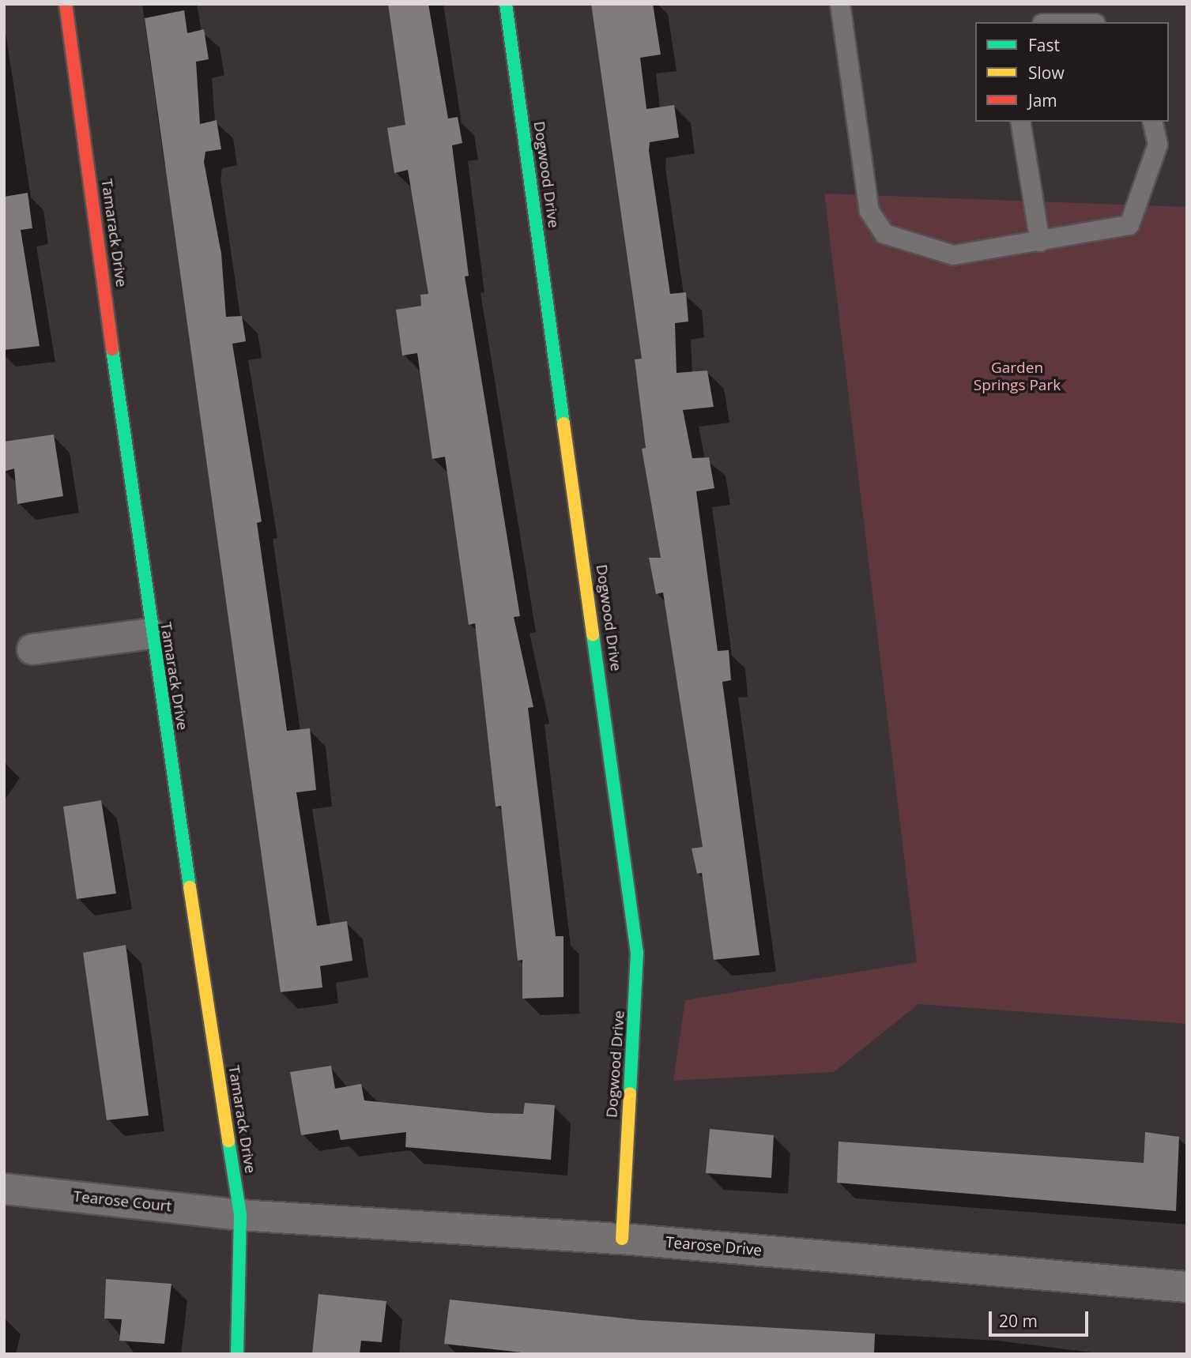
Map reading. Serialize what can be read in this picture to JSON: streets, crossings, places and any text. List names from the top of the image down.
{
  "streets": {
    "street": [
      "Dogwood Drive",
      "Tamarack Drive",
      "Tearose Court",
      "Tearose Drive"
    ]
  },
  "crossings": [
    ["Dogwood Drive", "Tearose Drive"],
    ["Tamarack Drive", "Tearose Court"],
    ["Tamarack Drive", "Tearose Drive"],
    ["Tearose Court", "Tearose Drive"]
  ],
  "parks": ["Garden Springs Park"],
  "legend": ["Fast", "Slow", "Jam"],
  "scale_bar": "20 m"
}
